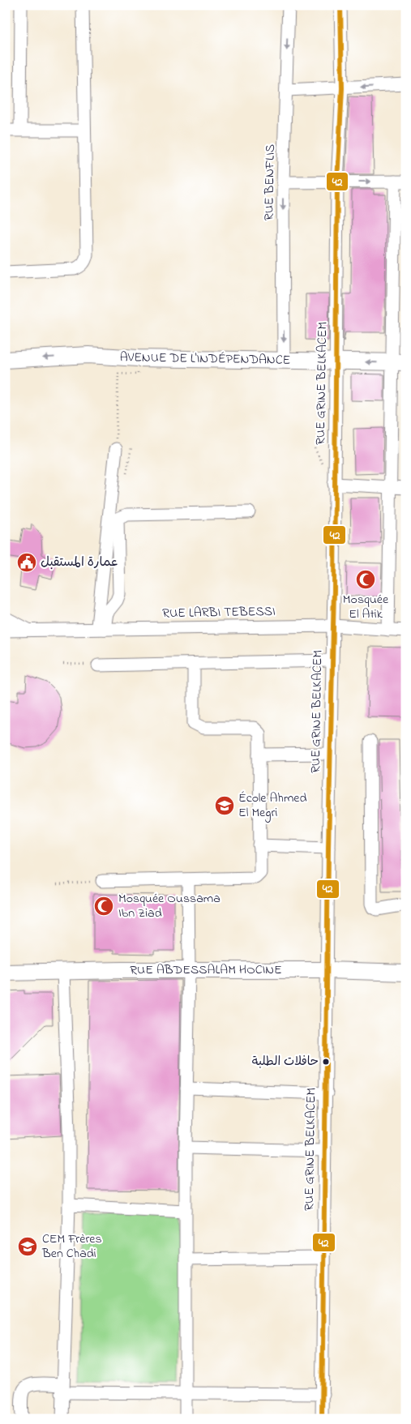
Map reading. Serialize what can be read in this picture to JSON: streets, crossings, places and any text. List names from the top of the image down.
{
  "streets": {
    "main road": ["AVENUE DE L'INDÉPENDANCE", "RUE ABDESSALAM HOCINE"],
    "street": ["RUE BENFLIS", "RUE GRINE BELKACEM", "RUE LARBI TEBESSI"]
  },
  "crossings": [
    ["RUE BENFLIS", "AVENUE DE L'INDÉPENDANCE"],
    ["AVENUE DE L'INDÉPENDANCE", "RUE GRINE BELKACEM"],
    ["RUE GRINE BELKACEM", "RUE LARBI TEBESSI"],
    ["RUE GRINE BELKACEM", "RUE ABDESSALAM HOCINE"]
  ],
  "one_way": ["RUE BENFLIS", "AVENUE DE L'INDÉPENDANCE"],
  "places": {
    "public building": ["عمارة المستقبل"],
    "mosque": ["Mosquée El Atik", "Mosquée Oussama Ibn Ziad"],
    "school or university": ["École Ahmed El Megri", "CEM Frères Ben Chadi"],
    "other": ["حافلات الطلبة"]
  },
  "lines": ["transit line 42"]
}
